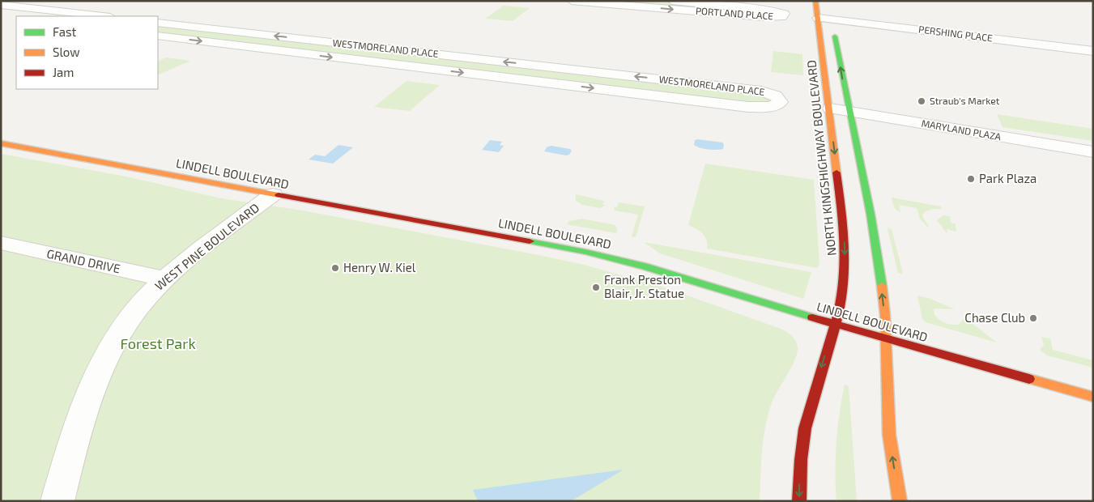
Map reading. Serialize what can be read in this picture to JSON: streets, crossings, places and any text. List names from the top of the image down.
{
  "streets": {
    "main road": ["NORTH KINGSHIGHWAY BOULEVARD", "LINDELL BOULEVARD"],
    "street": [
      "PORTLAND PLACE",
      "PERSHING PLACE",
      "WESTMORELAND PLACE",
      "MARYLAND PLAZA",
      "WEST PINE BOULEVARD",
      "GRAND DRIVE"
    ]
  },
  "crossings": [
    ["PERSHING PLACE", "NORTH KINGSHIGHWAY BOULEVARD"],
    ["MARYLAND PLAZA", "NORTH KINGSHIGHWAY BOULEVARD"],
    ["NORTH KINGSHIGHWAY BOULEVARD", "LINDELL BOULEVARD"],
    ["LINDELL BOULEVARD", "WEST PINE BOULEVARD"],
    ["WEST PINE BOULEVARD", "GRAND DRIVE"]
  ],
  "parks": ["Forest Park"],
  "places": [
    "Straub's Market",
    "Park Plaza",
    "Henry W. Kiel",
    "Frank Preston Blair, Jr. Statue",
    "Chase Club"
  ],
  "legend": ["Fast", "Slow", "Jam"]
}
